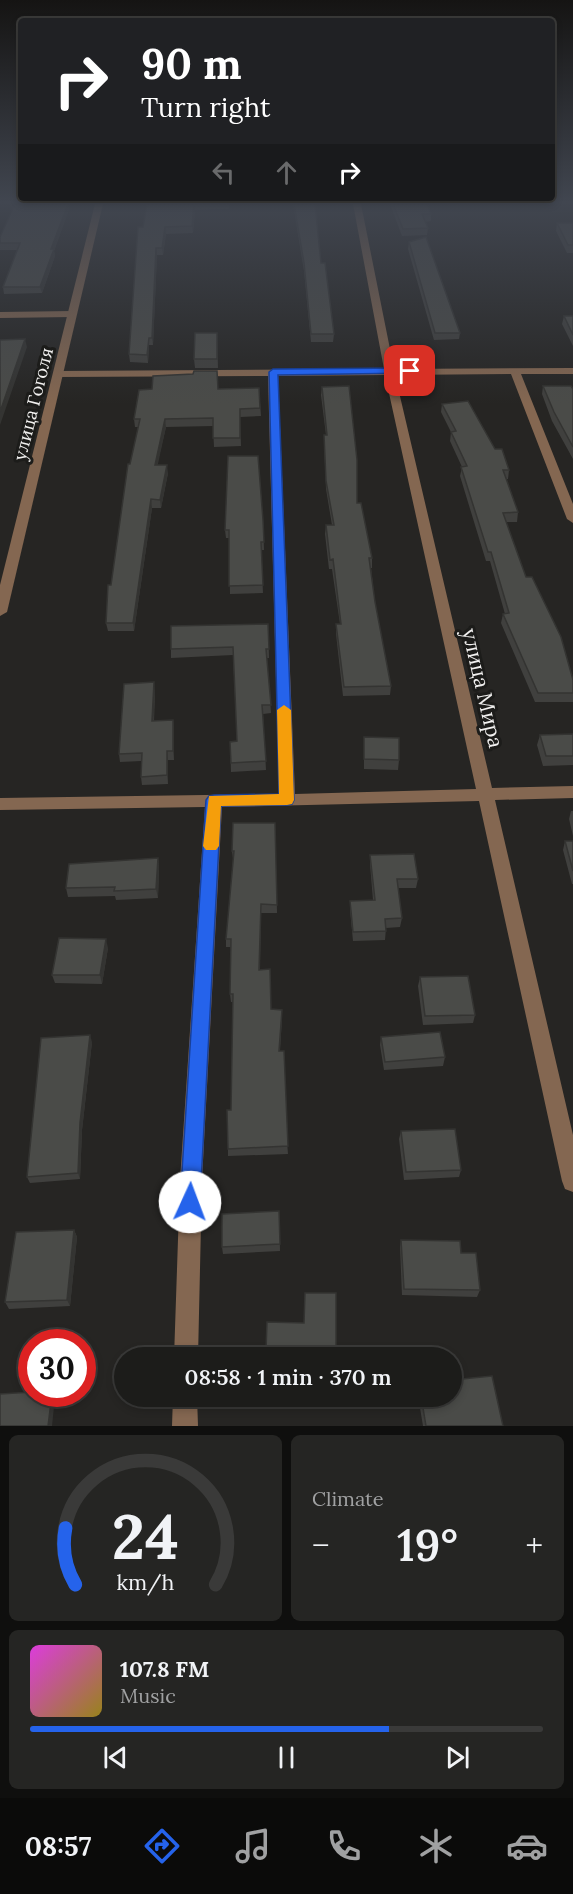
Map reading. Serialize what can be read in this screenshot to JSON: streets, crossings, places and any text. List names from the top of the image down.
{
  "streets": {
    "street": ["улица Гоголя", "улица Мира"]
  },
  "page": {
    "turn": ["90 m", "Turn right"],
    "limit": "30",
    "trip": "08:58 · 1 min · 370 m",
    "tile": "Climate",
    "heat": ["−", "19°", "+"],
    "song": ["107.8 FM", "Music"],
    "tabs": "08:57",
    "gauge": ["24", "km/h"]
  }
}
